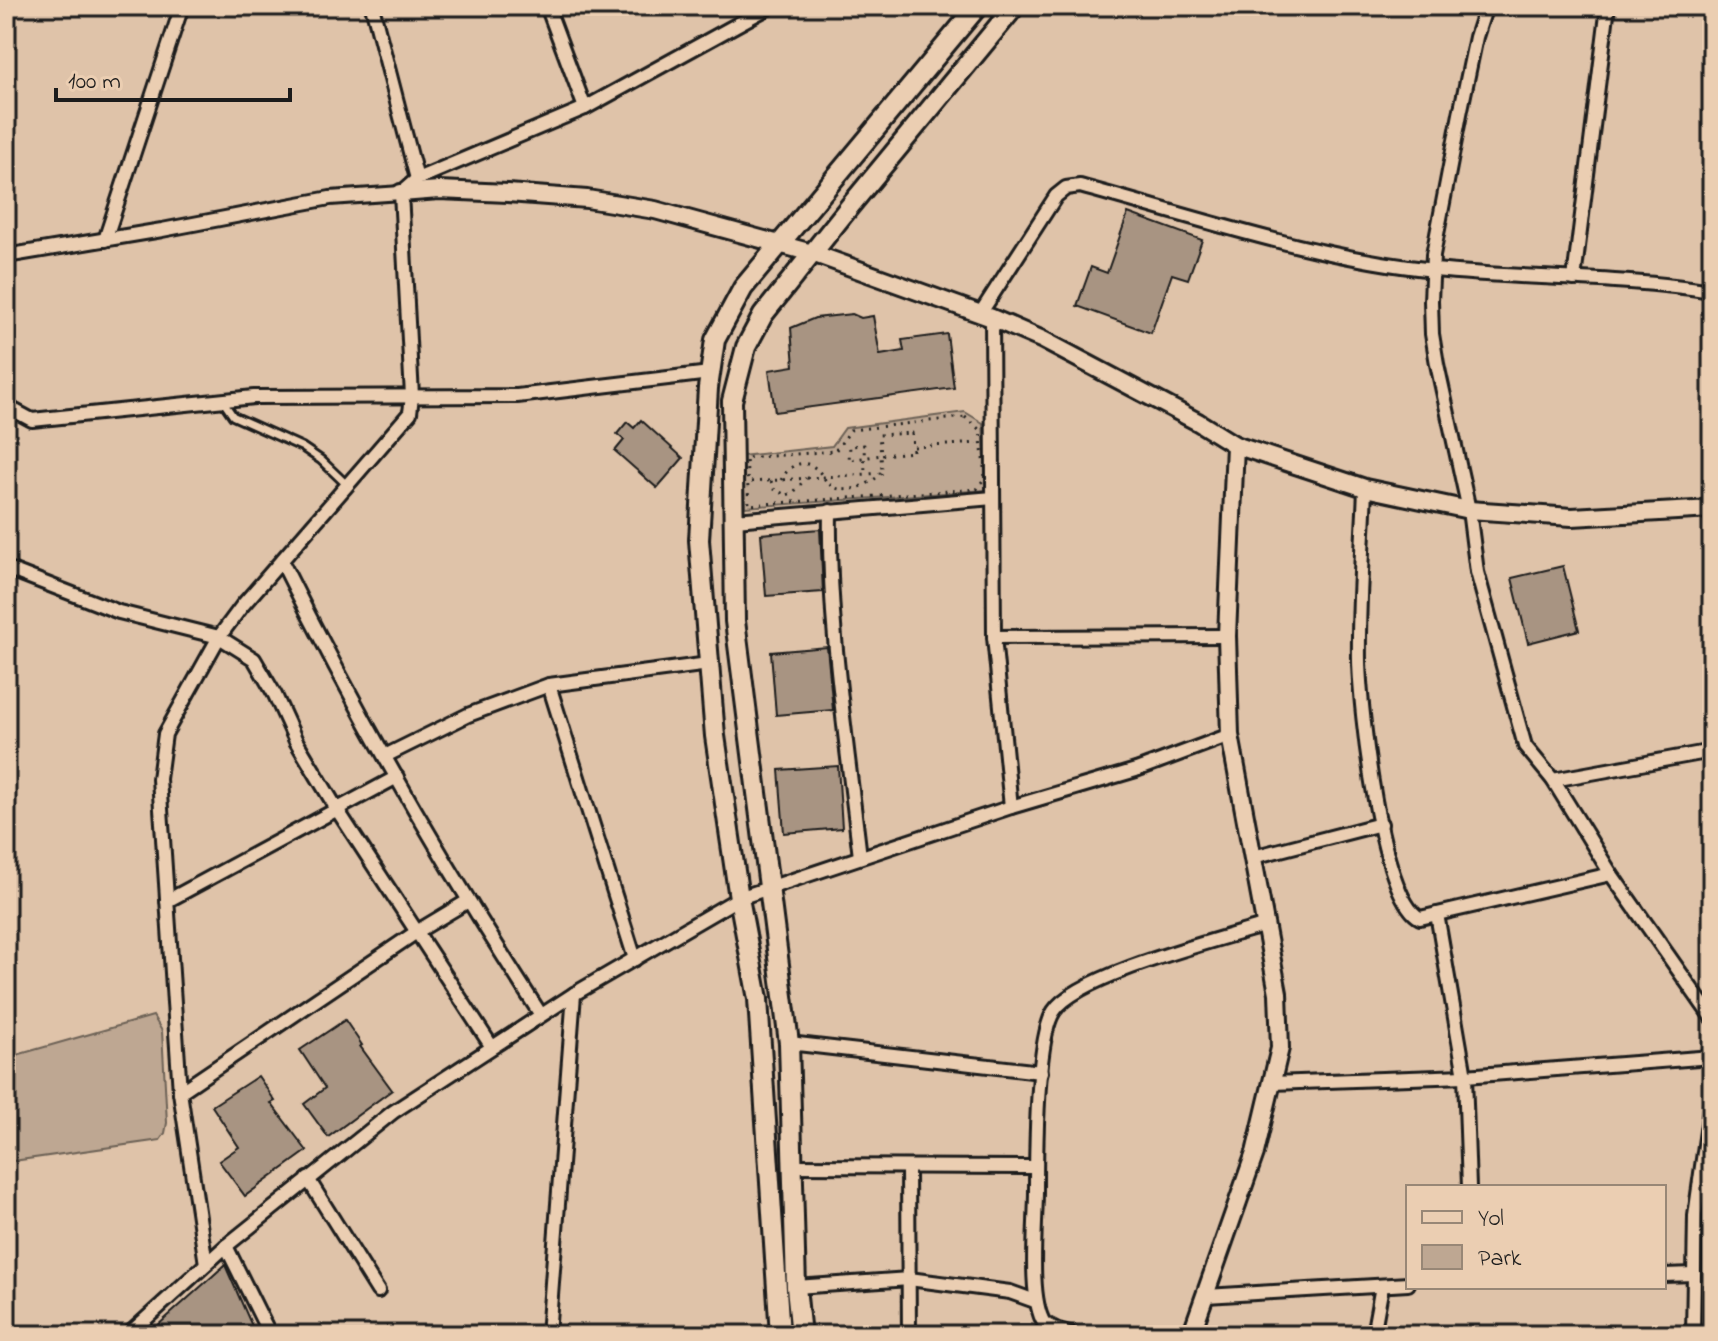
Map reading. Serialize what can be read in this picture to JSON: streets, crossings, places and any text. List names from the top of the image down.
{
  "legend": ["Yol", "Park"],
  "scale_bar": "100 m"
}
